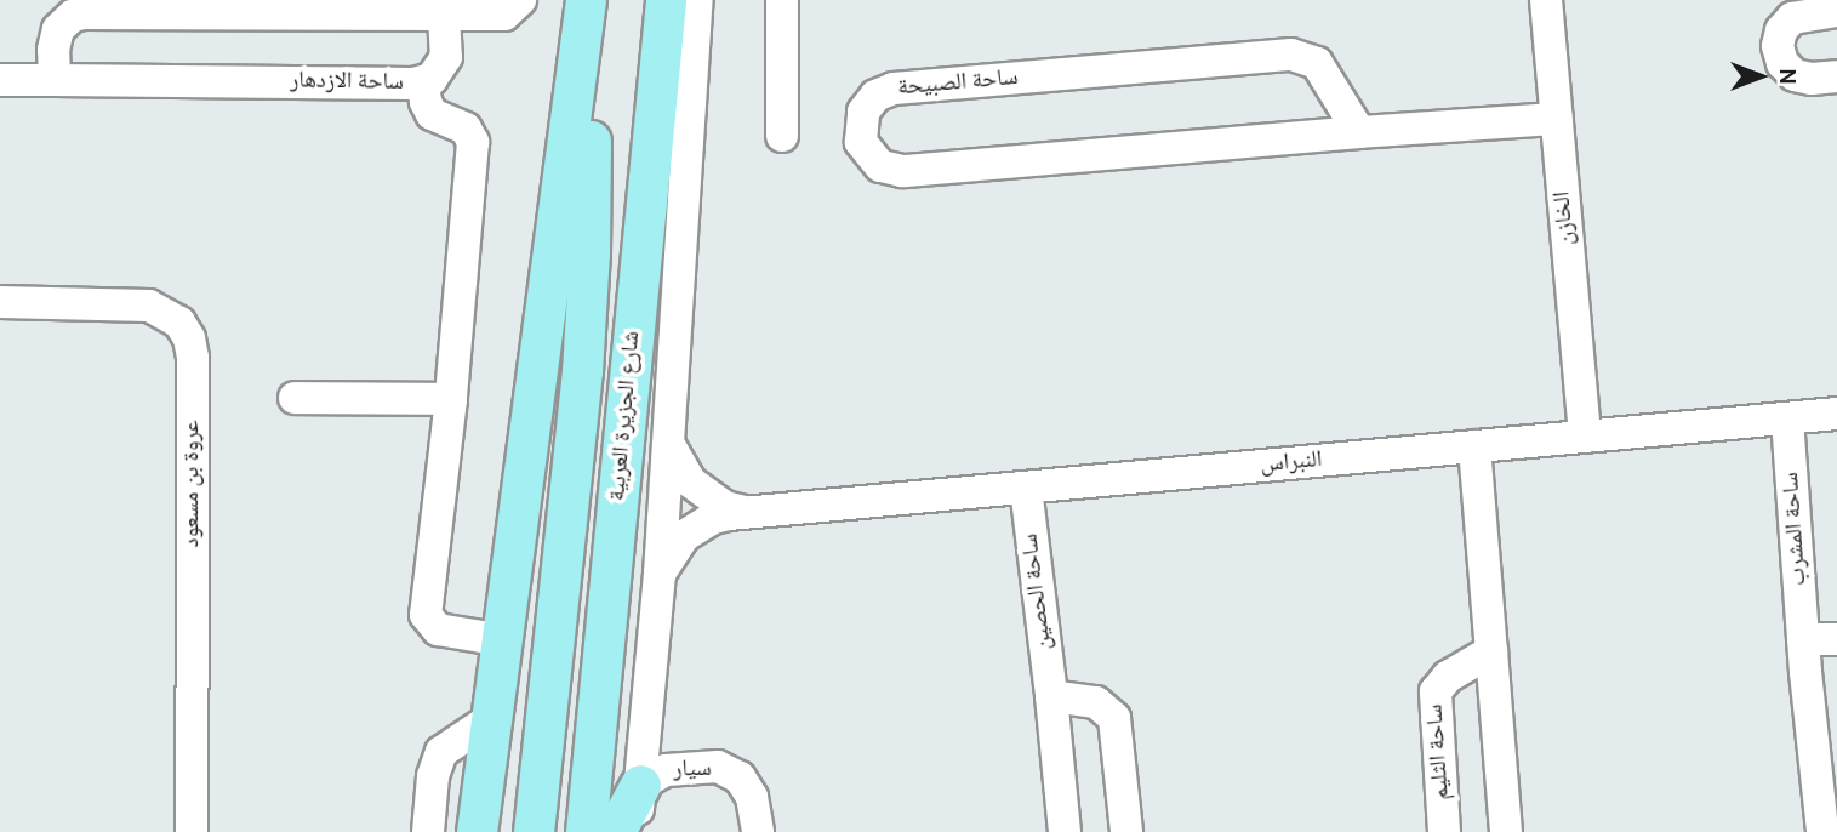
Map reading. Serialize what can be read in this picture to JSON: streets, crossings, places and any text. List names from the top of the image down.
{
  "streets": {
    "main road": ["شارع الجزيرة العربية"],
    "street": [
      "ساحة الازدهار",
      "ساحة الصبيحة",
      "الخازن",
      "النبراس",
      "عروة بن مسعود",
      "ساحة المشرب",
      "ساحة الحصين",
      "ساحة الثليم",
      "سيار"
    ]
  },
  "crossings": [
    ["ساحة الصبيحة", "الخازن"],
    ["الخازن", "النبراس"],
    ["شارع الجزيرة العربية", "النبراس"],
    ["شارع الجزيرة العربية", "سيار"],
    ["النبراس", "ساحة المشرب"],
    ["النبراس", "ساحة الحصين"]
  ],
  "north": "right"
}
